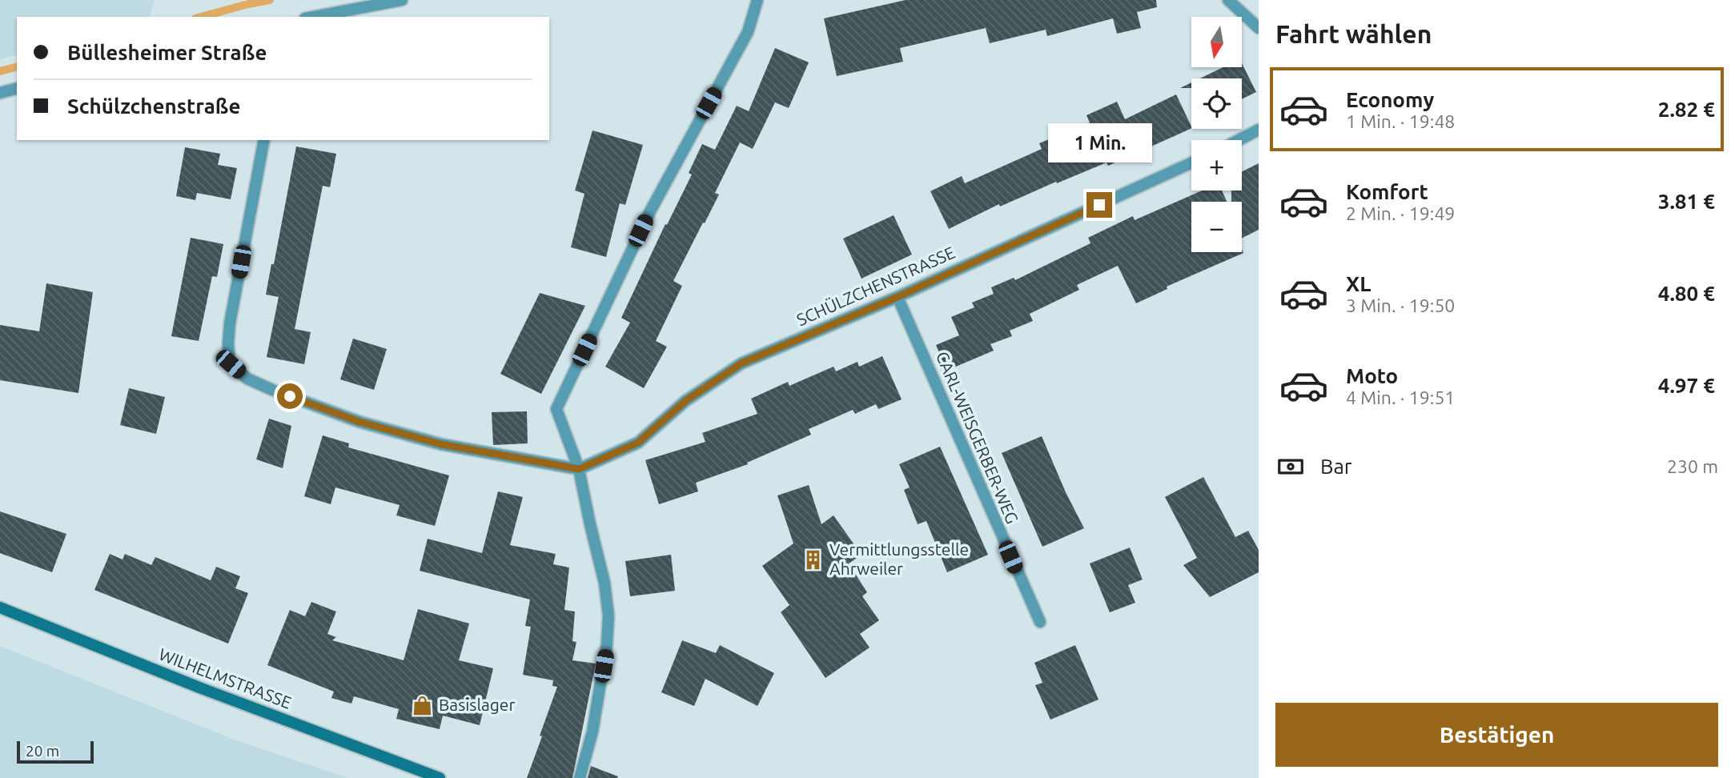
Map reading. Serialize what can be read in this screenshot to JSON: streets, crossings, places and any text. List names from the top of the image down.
{
  "streets": {
    "main road": ["WILHELMSTRASSE"],
    "street": ["SCHÜLZCHENSTRASSE", "CARL-WEISGERBER-WEG"]
  },
  "crossings": [
    ["SCHÜLZCHENSTRASSE", "CARL-WEISGERBER-WEG"]
  ],
  "places": {
    "building": ["Vermittlungsstelle Ahrweiler"],
    "shop": ["Basislager"]
  },
  "scale_bar": "20 m",
  "north": "bottom",
  "page": {
    "heading": "Fahrt wählen",
    "map_buttons": ["+", "−"],
    "banner": ["Büllesheimer Straße", "Schülzchenstraße"],
    "list": [
      {
        "name": "Economy",
        "note": "1 Min. · 19:48",
        "value": "2.82 €"
      },
      {
        "name": "Komfort",
        "note": "2 Min. · 19:49",
        "value": "3.81 €"
      },
      {
        "name": "XL",
        "note": "3 Min. · 19:50",
        "value": "4.80 €"
      },
      {
        "name": "Moto",
        "note": "4 Min. · 19:51",
        "value": "4.97 €"
      }
    ],
    "bubble": "1 Min.",
    "pay": ["Bar", "230 m"],
    "buttons": "Bestätigen",
    "scale": "20 m"
  }
}
